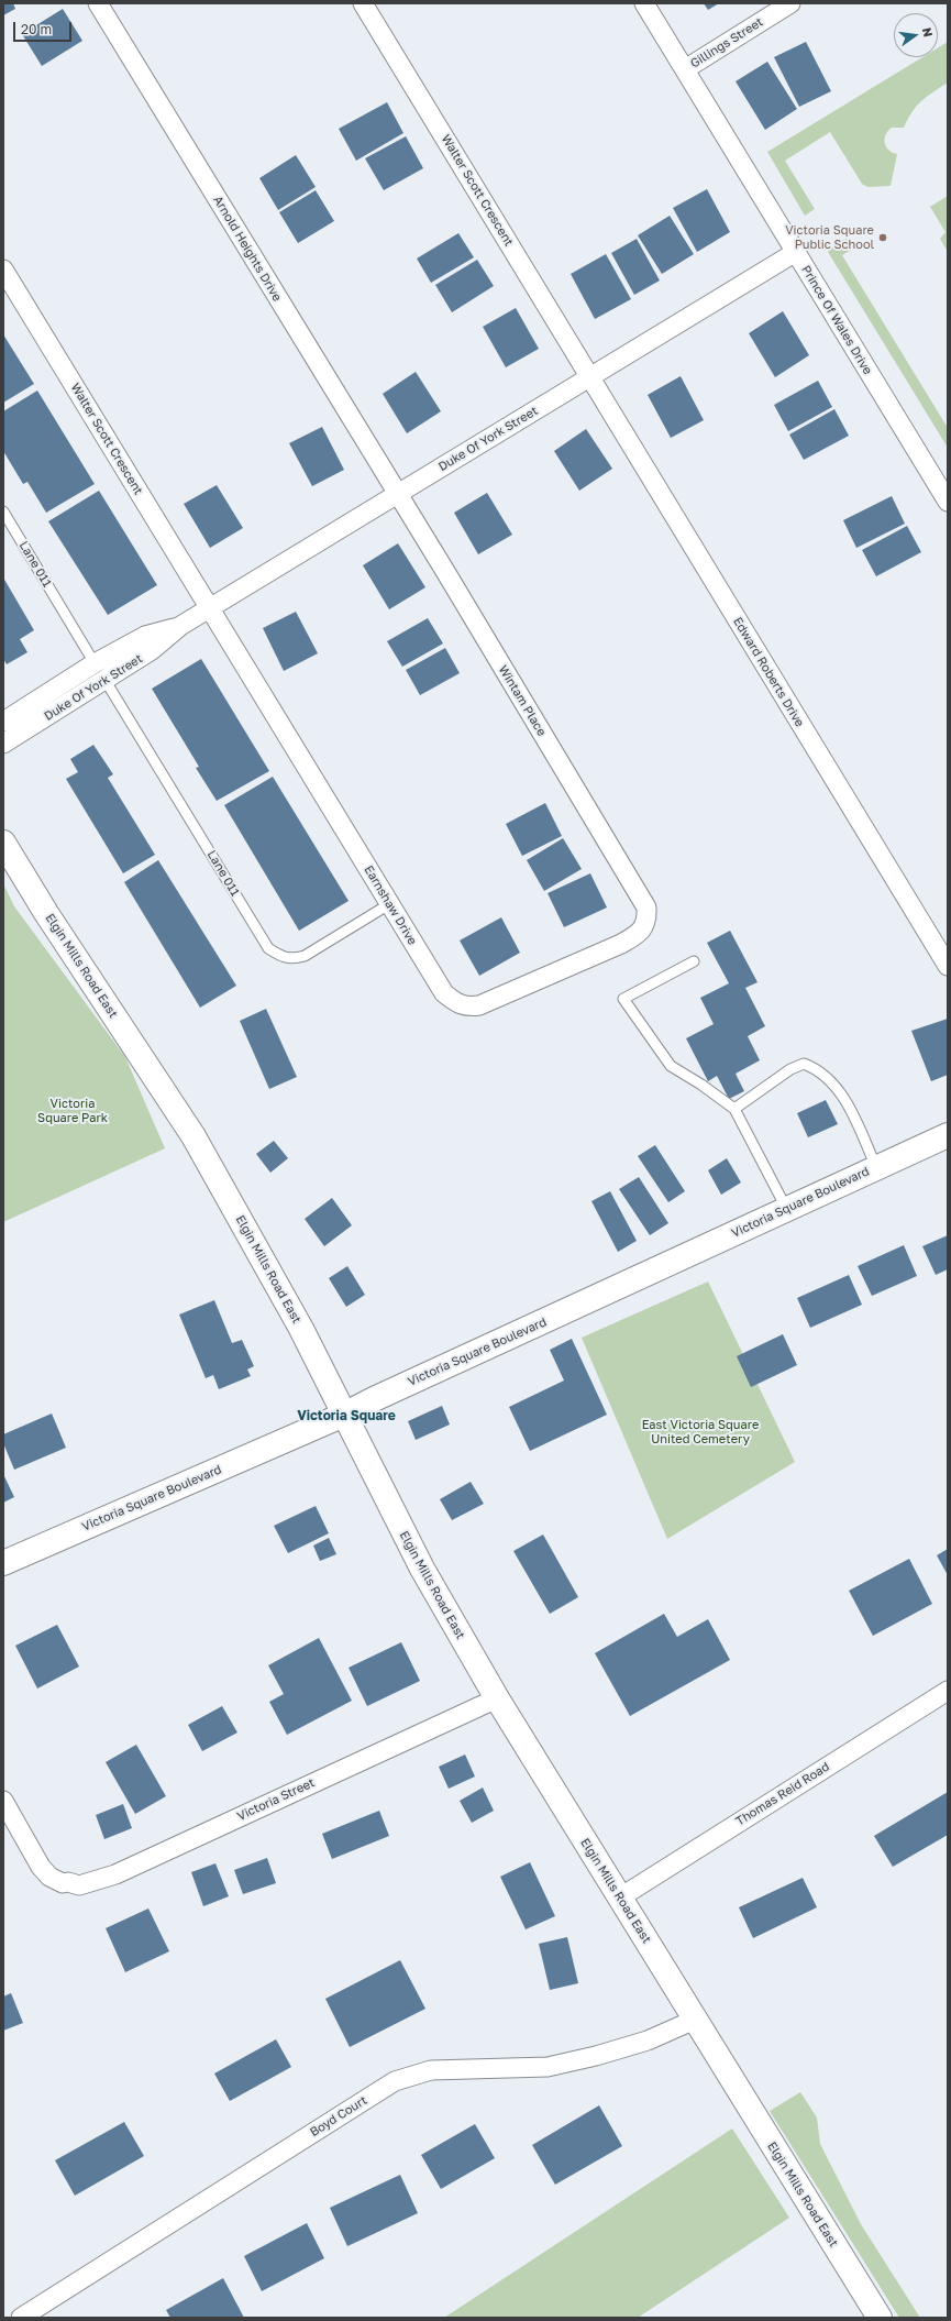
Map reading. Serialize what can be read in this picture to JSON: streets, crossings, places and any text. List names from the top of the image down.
{
  "streets": {
    "main road": ["Elgin Mills Road East", "Victoria Square Boulevard"],
    "street": [
      "Gillings Street",
      "Walter Scott Crescent",
      "Arnold Heights Drive",
      "Prince Of Wales Drive",
      "Duke Of York Street",
      "Edward Roberts Drive",
      "Wintam Place",
      "Earnshaw Drive",
      "Thomas Reid Road",
      "Victoria Street",
      "Boyd Court"
    ],
    "lane": ["Lane 011"]
  },
  "crossings": [
    ["Gillings Street", "Prince Of Wales Drive"],
    ["Walter Scott Crescent", "Duke Of York Street"],
    ["Walter Scott Crescent", "Edward Roberts Drive"],
    ["Walter Scott Crescent", "Earnshaw Drive"],
    ["Arnold Heights Drive", "Duke Of York Street"],
    ["Arnold Heights Drive", "Wintam Place"],
    ["Prince Of Wales Drive", "Duke Of York Street"],
    ["Duke Of York Street", "Lane 011"],
    ["Duke Of York Street", "Edward Roberts Drive"],
    ["Duke Of York Street", "Wintam Place"],
    ["Duke Of York Street", "Earnshaw Drive"],
    ["Lane 011", "Earnshaw Drive"],
    ["Wintam Place", "Earnshaw Drive"],
    ["Elgin Mills Road East", "Victoria Square Boulevard"],
    ["Elgin Mills Road East", "Thomas Reid Road"],
    ["Elgin Mills Road East", "Victoria Street"],
    ["Elgin Mills Road East", "Boyd Court"]
  ],
  "districts": ["Victoria Square"],
  "parks": ["Victoria Square Park", "East Victoria Square United Cemetery"],
  "places": ["Victoria Square Public School"],
  "scale_bar": "20 m",
  "north": "right"
}
